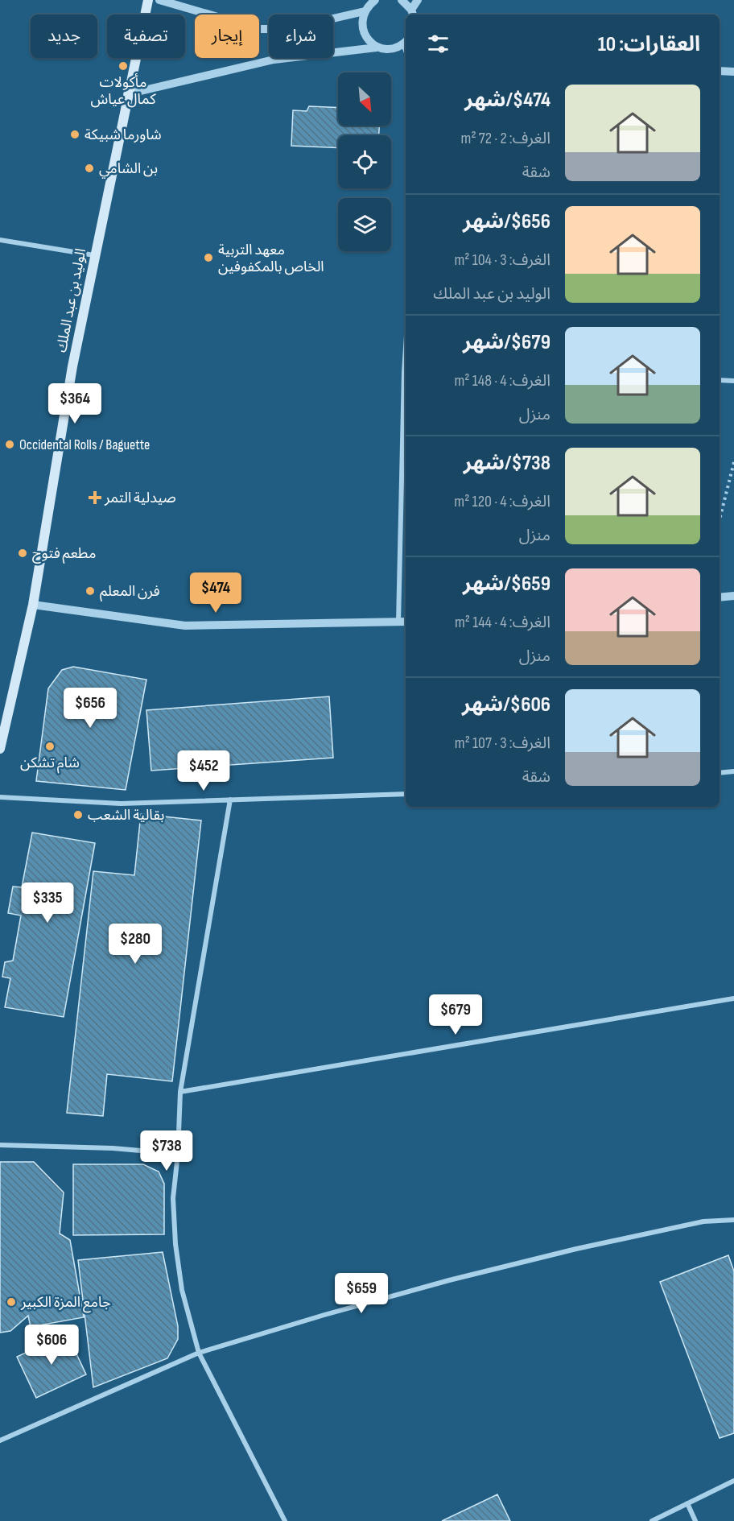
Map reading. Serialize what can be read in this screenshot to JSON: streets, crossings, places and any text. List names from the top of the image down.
{
  "streets": {
    "main road": ["الوليد بن عبد الملك"]
  },
  "places": {
    "other": [
      "مأكولات كمال عياش",
      "شاورما شبيكة",
      "بن الشامي",
      "معهد التربية الخاص بالمكفوفين",
      "Occidental Rolls / Baguette",
      "مطعم فتوح",
      "فرن المعلم",
      "شام تشكن",
      "بقالية الشعب",
      "جامع المزة الكبير"
    ],
    "health": ["صيدلية التمر"]
  },
  "north": "bottom right",
  "page": {
    "chip": [
      "شراء",
      "إيجار",
      "تصفية",
      "جديد"
    ],
    "heading": "العقارات: 10",
    "list": [
      {
        "name": "$474/شهر",
        "note": "الغرف: 2 · 72 m² · شقة"
      },
      {
        "name": "$656/شهر",
        "note": "الغرف: 3 · 104 m² · الوليد بن عبد الملك"
      },
      {
        "name": "$679/شهر",
        "note": "الغرف: 4 · 148 m² · منزل"
      },
      {
        "name": "$738/شهر",
        "note": "الغرف: 4 · 120 m² · منزل"
      },
      {
        "name": "$659/شهر",
        "note": "الغرف: 4 · 144 m² · منزل"
      },
      {
        "name": "$606/شهر",
        "note": "الغرف: 3 · 107 m² · شقة"
      }
    ],
    "price": [
      "$364",
      "$474",
      "$656",
      "$452",
      "$335",
      "$280",
      "$679",
      "$738",
      "$659",
      "$606"
    ]
  }
}
